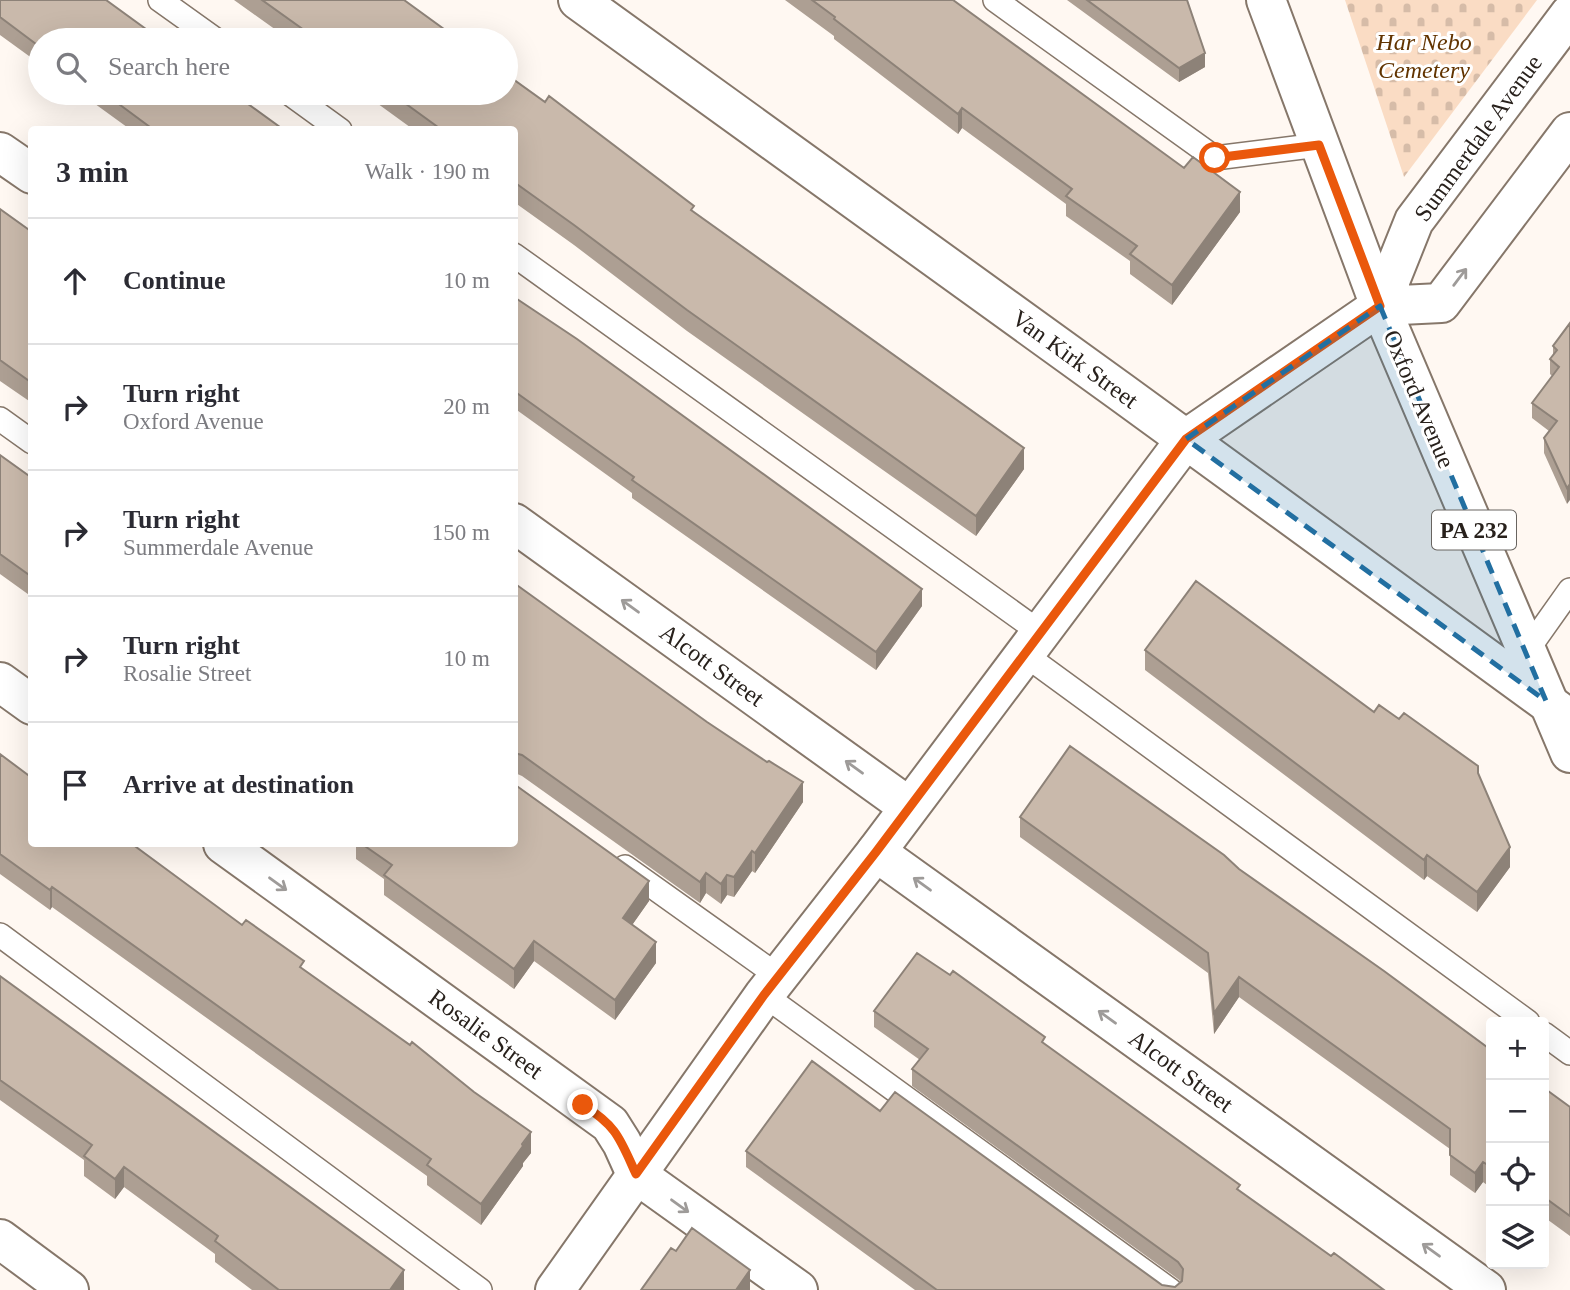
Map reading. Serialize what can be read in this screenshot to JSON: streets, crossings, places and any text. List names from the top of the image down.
{
  "streets": {
    "street": [
      "Summerdale Avenue",
      "Van Kirk Street",
      "Oxford Avenue",
      "PA 232",
      "Alcott Street",
      "Rosalie Street"
    ]
  },
  "crossings": [
    ["Summerdale Avenue", "Oxford Avenue"],
    ["Van Kirk Street", "Oxford Avenue"]
  ],
  "one_way": ["Alcott Street", "Rosalie Street"],
  "parks": ["Har Nebo Cemetery"],
  "page": {
    "search": "Search here",
    "heading": ["3 min", "Walk · 190 m"],
    "list": [
      ["Continue", "10 m"],
      ["Turn right", "Oxford Avenue", "20 m"],
      ["Turn right", "Summerdale Avenue", "150 m"],
      ["Turn right", "Rosalie Street", "10 m"],
      "Arrive at destination"
    ],
    "map_buttons": ["+", "−"]
  }
}
